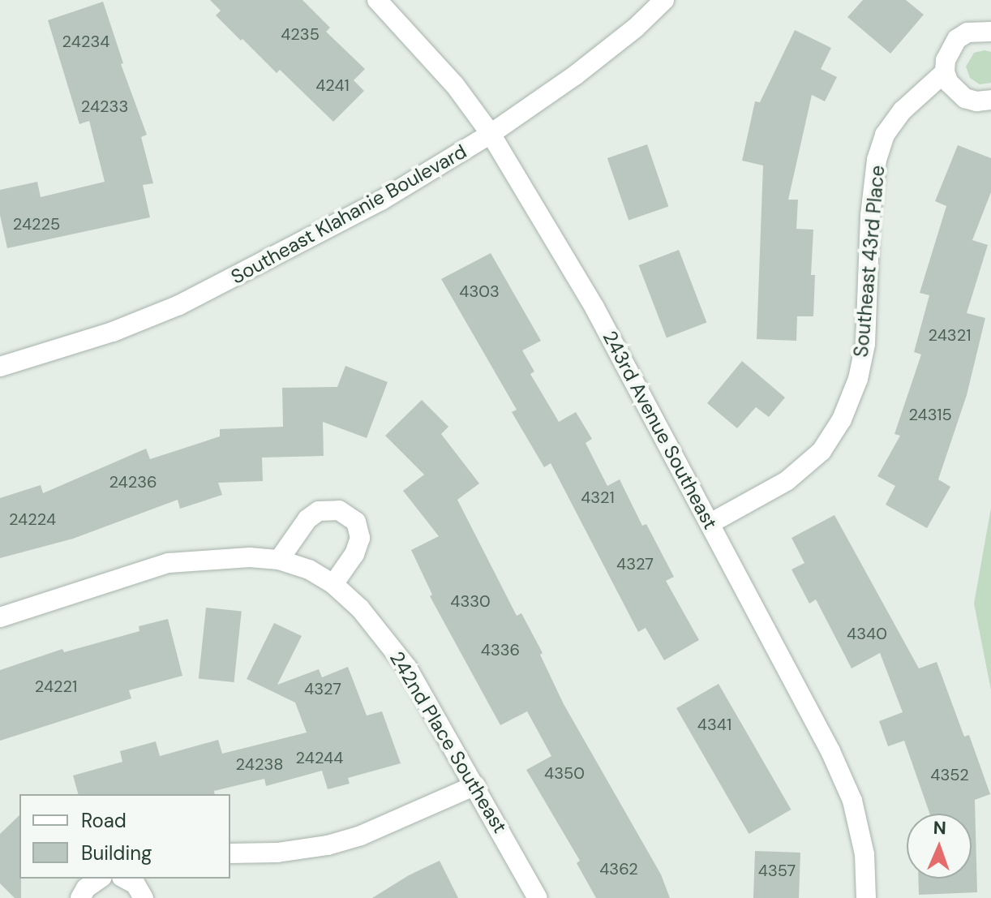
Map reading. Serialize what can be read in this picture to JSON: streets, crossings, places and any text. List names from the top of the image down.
{
  "streets": {
    "street": [
      "Southeast Klahanie Boulevard",
      "Southeast 43rd Place",
      "243rd Avenue Southeast",
      "242nd Place Southeast"
    ]
  },
  "crossings": [
    ["Southeast Klahanie Boulevard", "243rd Avenue Southeast"],
    ["Southeast 43rd Place", "243rd Avenue Southeast"]
  ],
  "house_numbers": [
    "4235",
    "24234",
    "4241",
    "24233",
    "24225",
    "4303",
    "24321",
    "24315",
    "24236",
    "4321",
    "24224",
    "4327",
    "4330",
    "4340",
    "4336",
    "24221",
    "4327",
    "4341",
    "24244",
    "24238",
    "4350",
    "4352",
    "4362",
    "4357"
  ],
  "legend": ["Road", "Building"],
  "north": "top"
}
